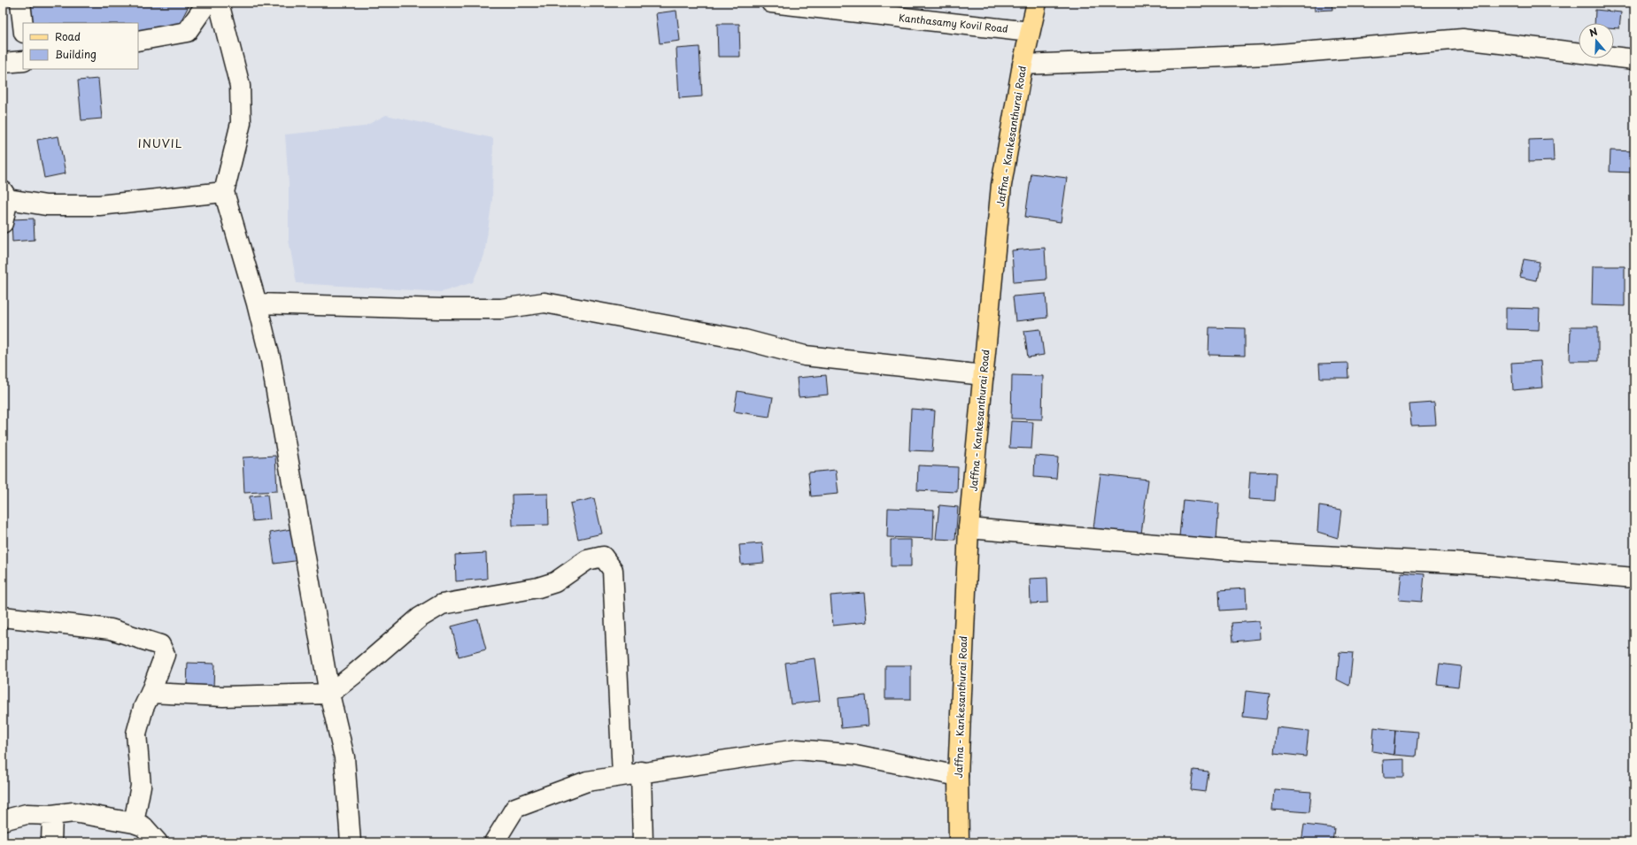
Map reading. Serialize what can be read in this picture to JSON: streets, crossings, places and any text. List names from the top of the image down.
{
  "streets": {
    "main road": ["Jaffna - Kankesanthurai Road"],
    "street": ["Kanthasamy Kovil Road"]
  },
  "crossings": [
    ["Kanthasamy Kovil Road", "Jaffna - Kankesanthurai Road"]
  ],
  "districts": ["INUVIL"],
  "legend": ["Road", "Building"],
  "north": "top"
}
